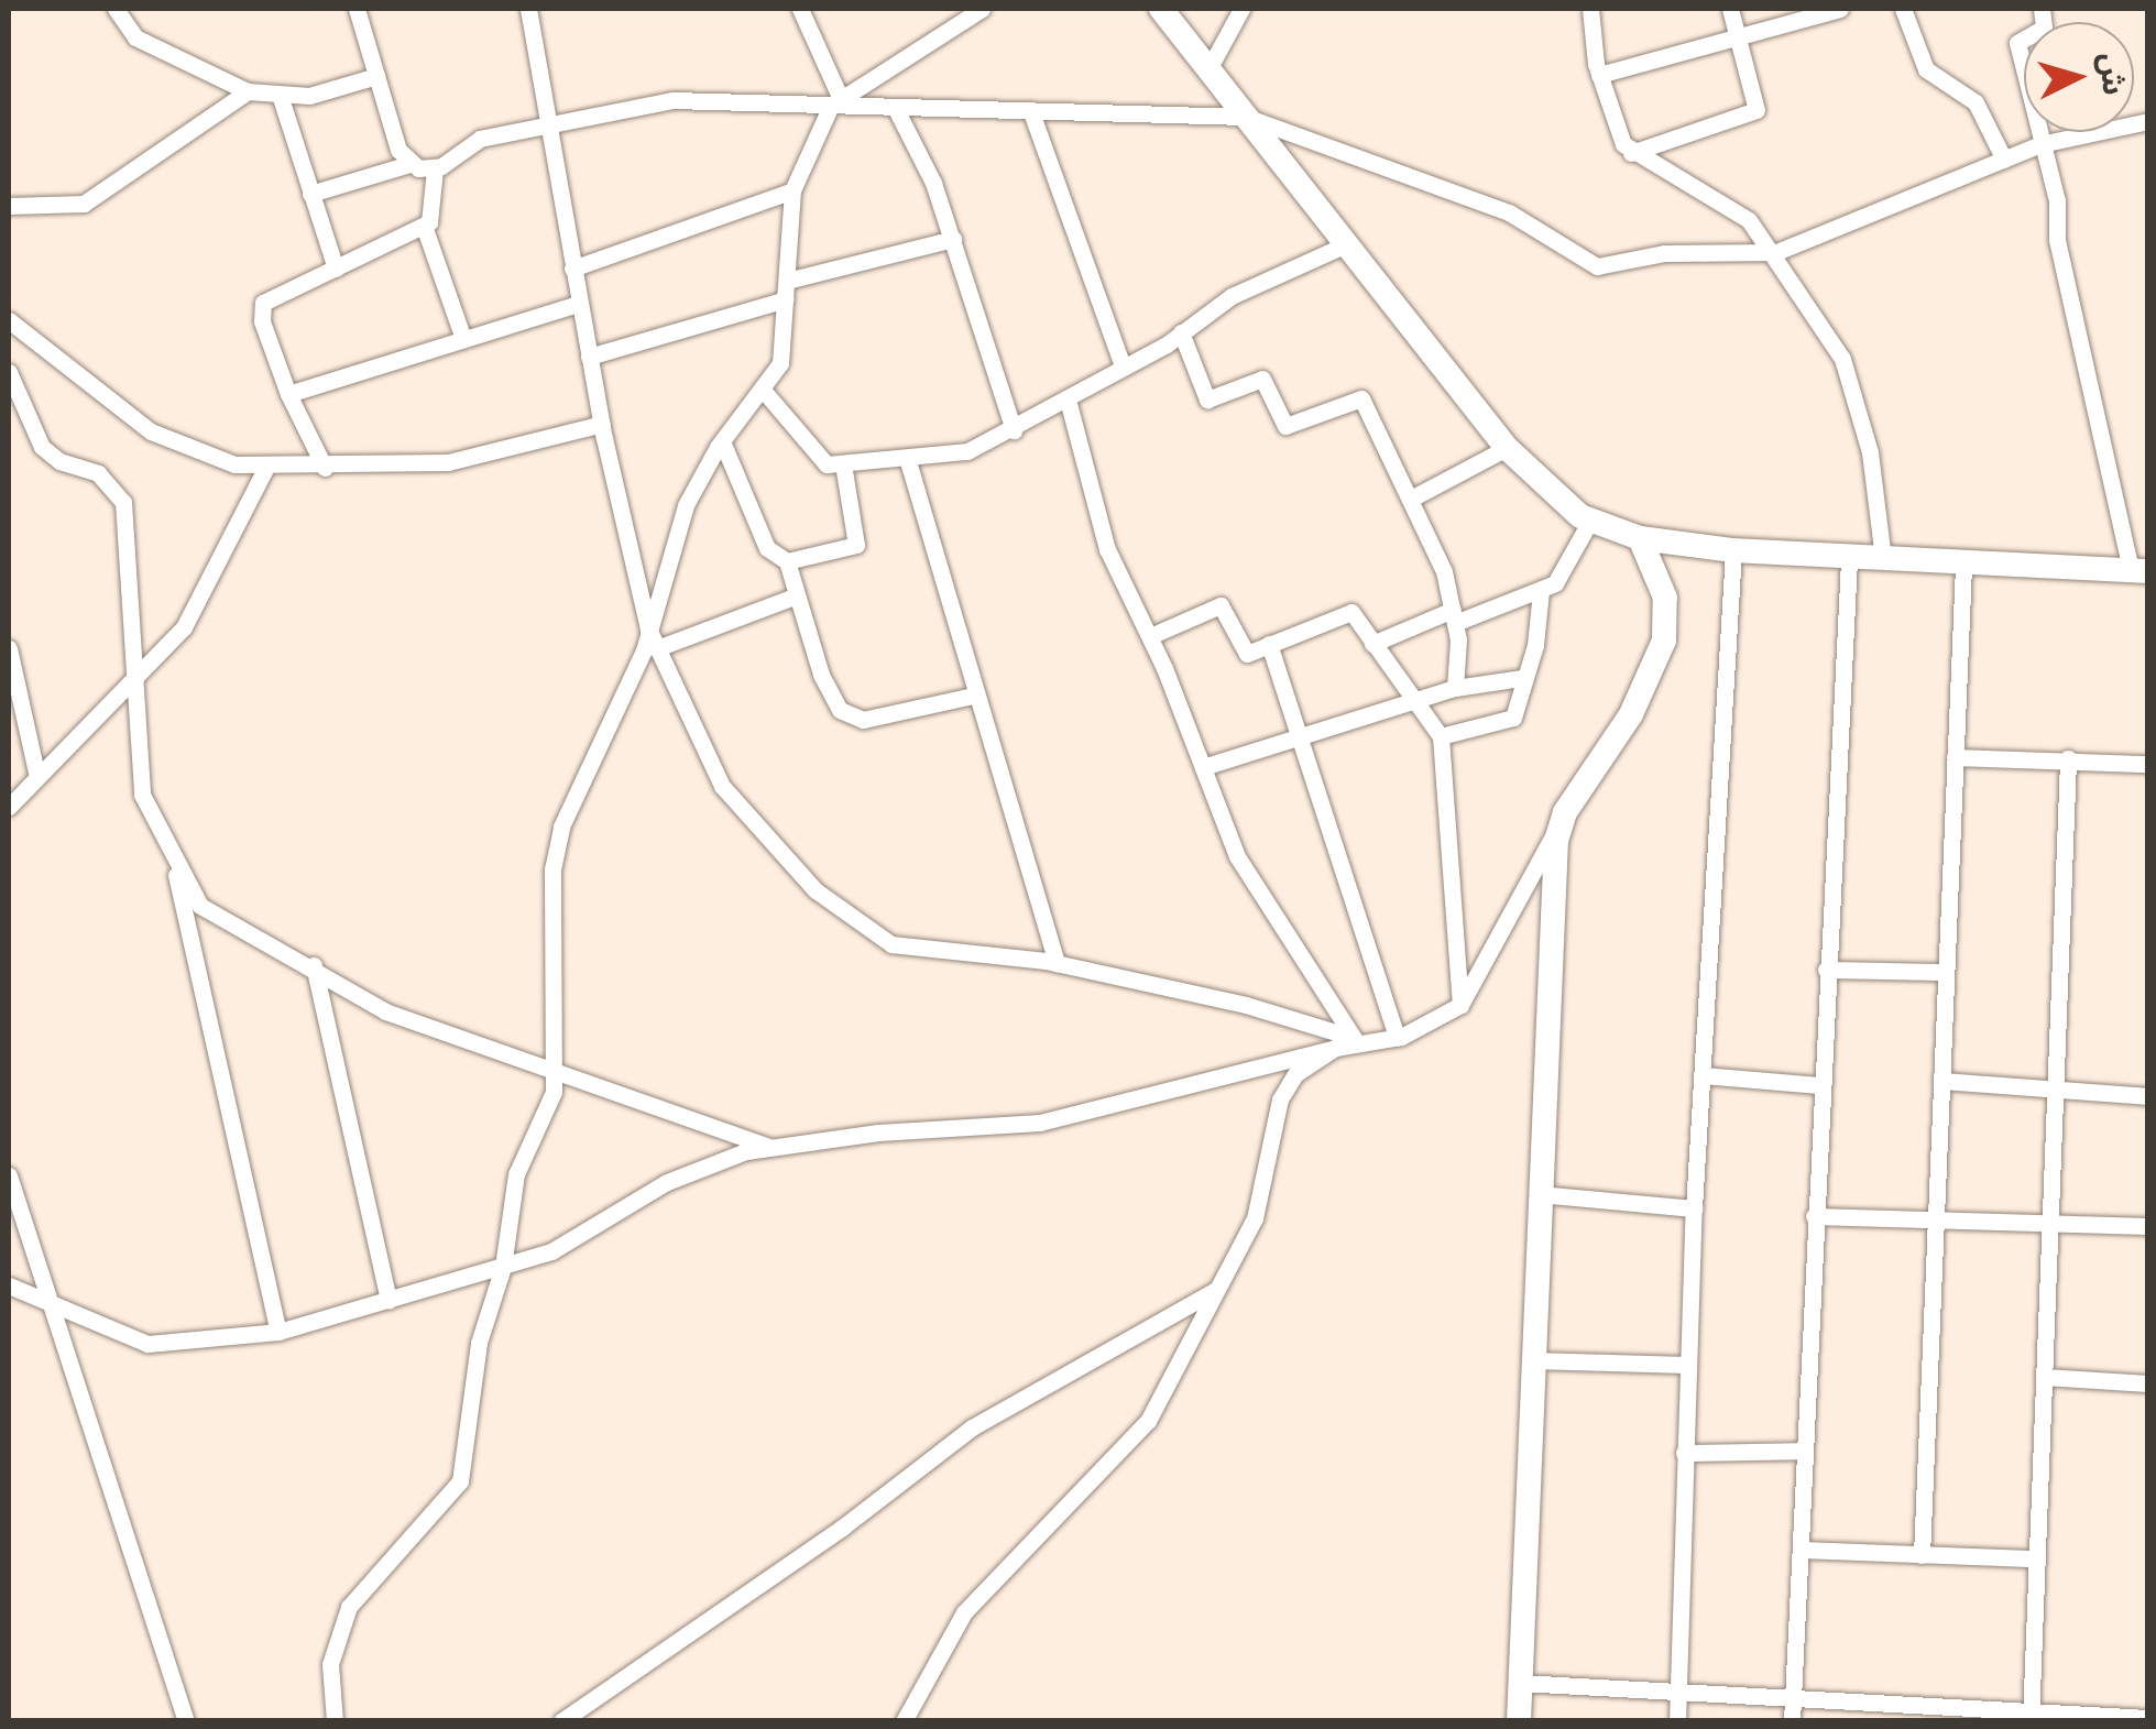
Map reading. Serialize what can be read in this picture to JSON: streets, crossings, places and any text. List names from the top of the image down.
{
  "north": "right"
}
